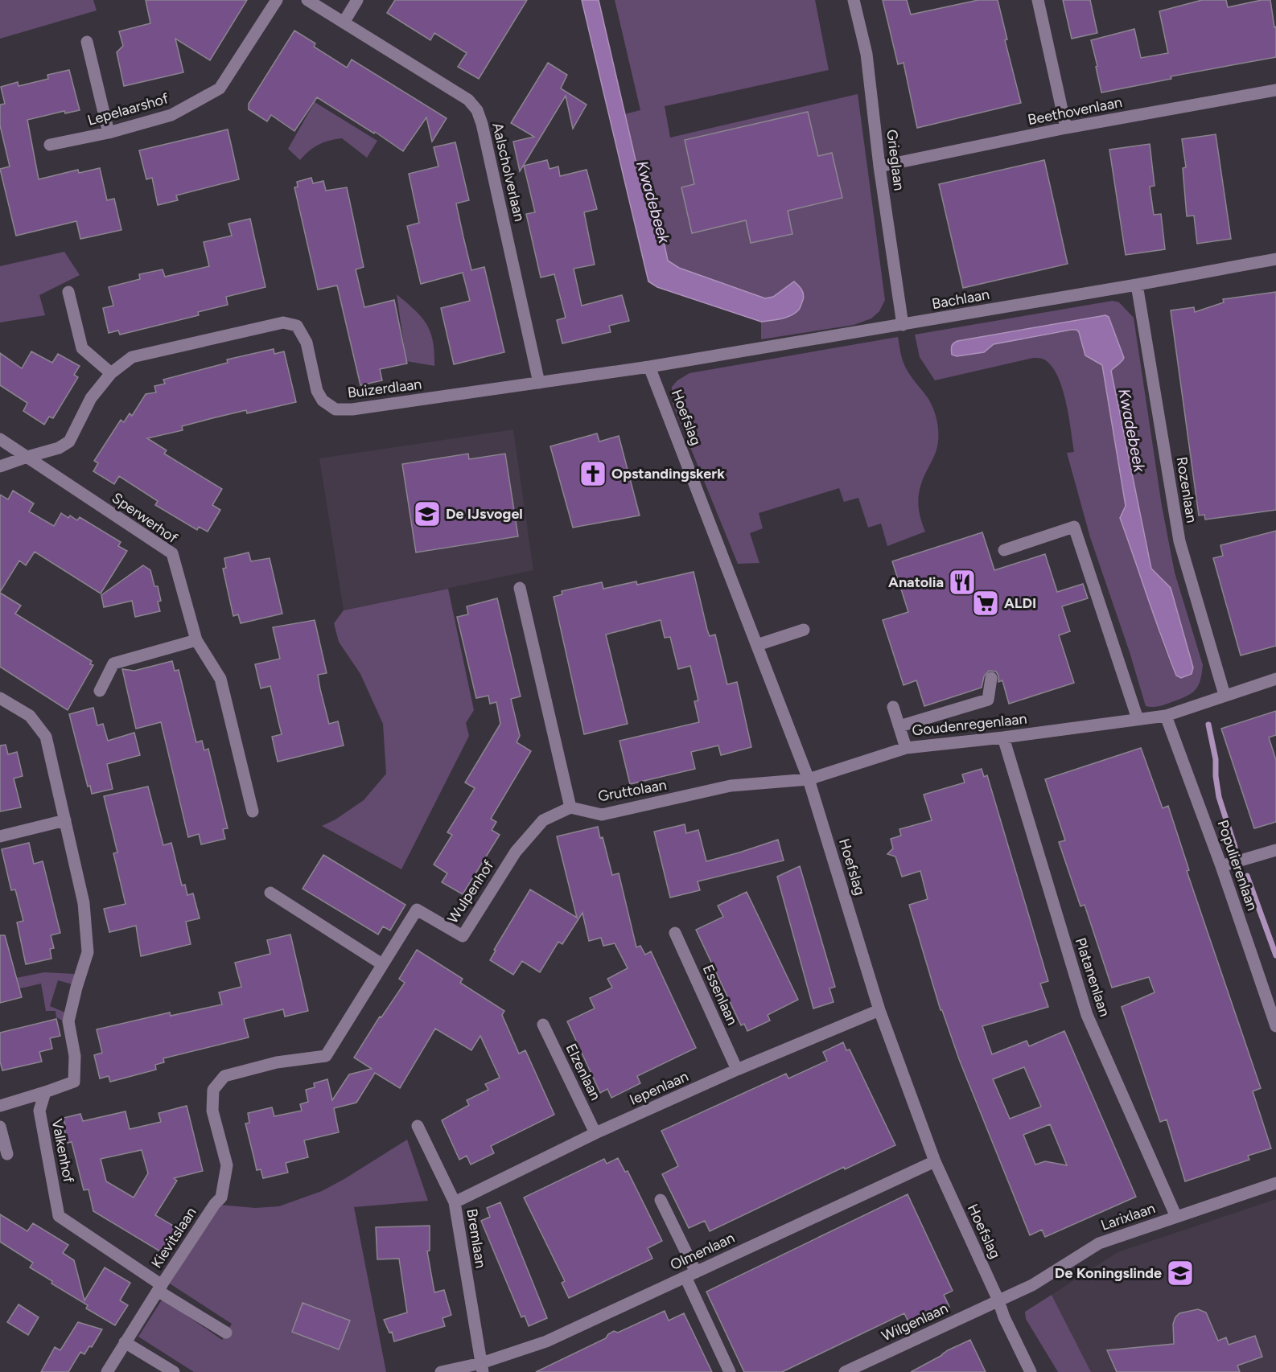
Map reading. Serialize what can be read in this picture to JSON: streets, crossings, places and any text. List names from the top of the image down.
{
  "streets": {
    "street": [
      "Lepelaarshof",
      "Beethovenlaan",
      "Grieglaan",
      "Aalscholverlaan",
      "Bachlaan",
      "Buizerdlaan",
      "Hoefslag",
      "Rozenlaan",
      "Sperwerhof",
      "Goudenregenlaan",
      "Gruttolaan",
      "Populierenlaan",
      "Wulpenhof",
      "Platanenlaan",
      "Essenlaan",
      "Elzenlaan",
      "Iepenlaan",
      "Valkenhof",
      "Larixlaan",
      "Kievitslaan",
      "Bremlaan",
      "Olmenlaan",
      "Wilgenlaan"
    ]
  },
  "crossings": [
    ["Beethovenlaan", "Grieglaan"],
    ["Grieglaan", "Bachlaan"],
    ["Aalscholverlaan", "Buizerdlaan"],
    ["Bachlaan", "Buizerdlaan"],
    ["Bachlaan", "Hoefslag"],
    ["Bachlaan", "Rozenlaan"],
    ["Buizerdlaan", "Hoefslag"],
    ["Buizerdlaan", "Sperwerhof"],
    ["Hoefslag", "Goudenregenlaan"],
    ["Hoefslag", "Gruttolaan"],
    ["Hoefslag", "Iepenlaan"],
    ["Hoefslag", "Larixlaan"],
    ["Hoefslag", "Olmenlaan"],
    ["Hoefslag", "Wilgenlaan"],
    ["Rozenlaan", "Goudenregenlaan"],
    ["Goudenregenlaan", "Gruttolaan"],
    ["Goudenregenlaan", "Populierenlaan"],
    ["Goudenregenlaan", "Platanenlaan"],
    ["Gruttolaan", "Wulpenhof"],
    ["Wulpenhof", "Kievitslaan"],
    ["Platanenlaan", "Larixlaan"],
    ["Essenlaan", "Iepenlaan"],
    ["Elzenlaan", "Iepenlaan"],
    ["Iepenlaan", "Bremlaan"],
    ["Valkenhof", "Kievitslaan"],
    ["Larixlaan", "Wilgenlaan"],
    ["Bremlaan", "Olmenlaan"]
  ],
  "water": ["Kwadebeek"],
  "places": {
    "church": ["Opstandingskerk"],
    "school or university": ["De IJsvogel", "De Koningslinde"],
    "restaurant": ["Anatolia"],
    "supermarket": ["ALDI"]
  }
}
